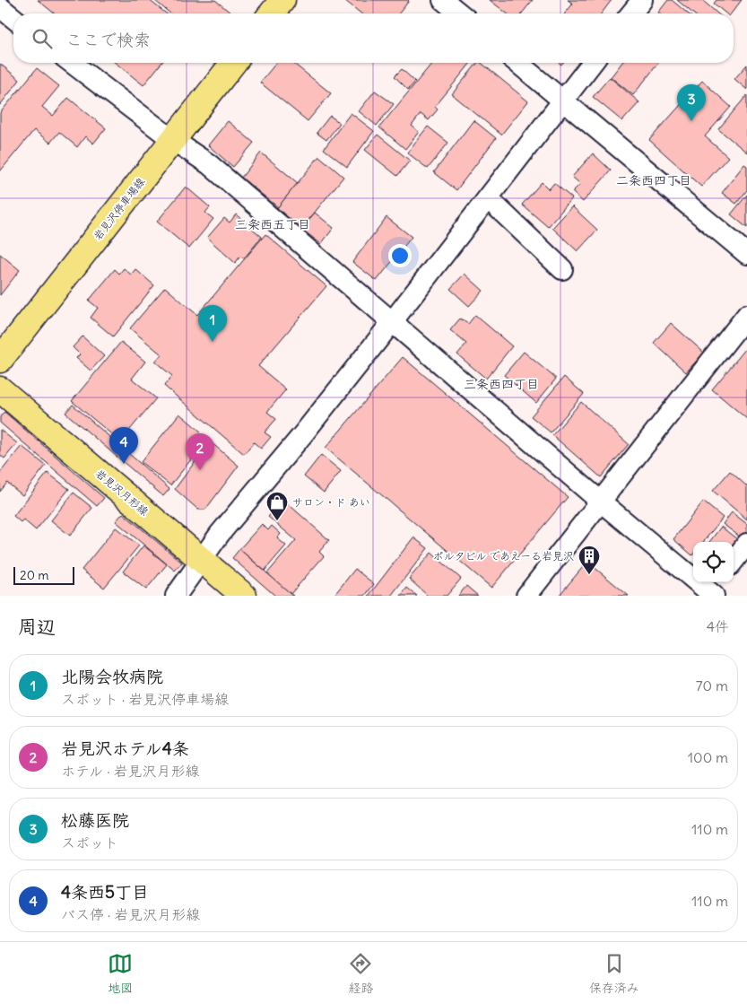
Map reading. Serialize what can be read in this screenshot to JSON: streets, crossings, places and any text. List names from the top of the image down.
{
  "streets": {
    "main road": ["岩見沢停車場線", "岩見沢月形線"]
  },
  "districts": ["二条西四丁目", "三条西五丁目", "三条西四丁目"],
  "places": {
    "shop": ["サロン・ド あい"],
    "building": ["ポルタビル であえーる岩見沢"]
  },
  "scale_bar": "20 m",
  "page": {
    "search": "ここで検索",
    "pins": [
      "3",
      "1",
      "4",
      "2"
    ],
    "scale": "20 m",
    "heading": ["周辺", "4件"],
    "list": [
      {
        "mark": "1",
        "name": "北陽会牧病院",
        "note": "スポット · 岩見沢停車場線",
        "value": "70 m"
      },
      {
        "mark": "2",
        "name": "岩見沢ホテル4条",
        "note": "ホテル · 岩見沢月形線",
        "value": "100 m"
      },
      {
        "mark": "3",
        "name": "松藤医院",
        "note": "スポット",
        "value": "110 m"
      },
      {
        "mark": "4",
        "name": "4条西5丁目",
        "note": "バス停 · 岩見沢月形線",
        "value": "110 m"
      }
    ],
    "nav": ["地図", "経路", "保存済み"]
  }
}
